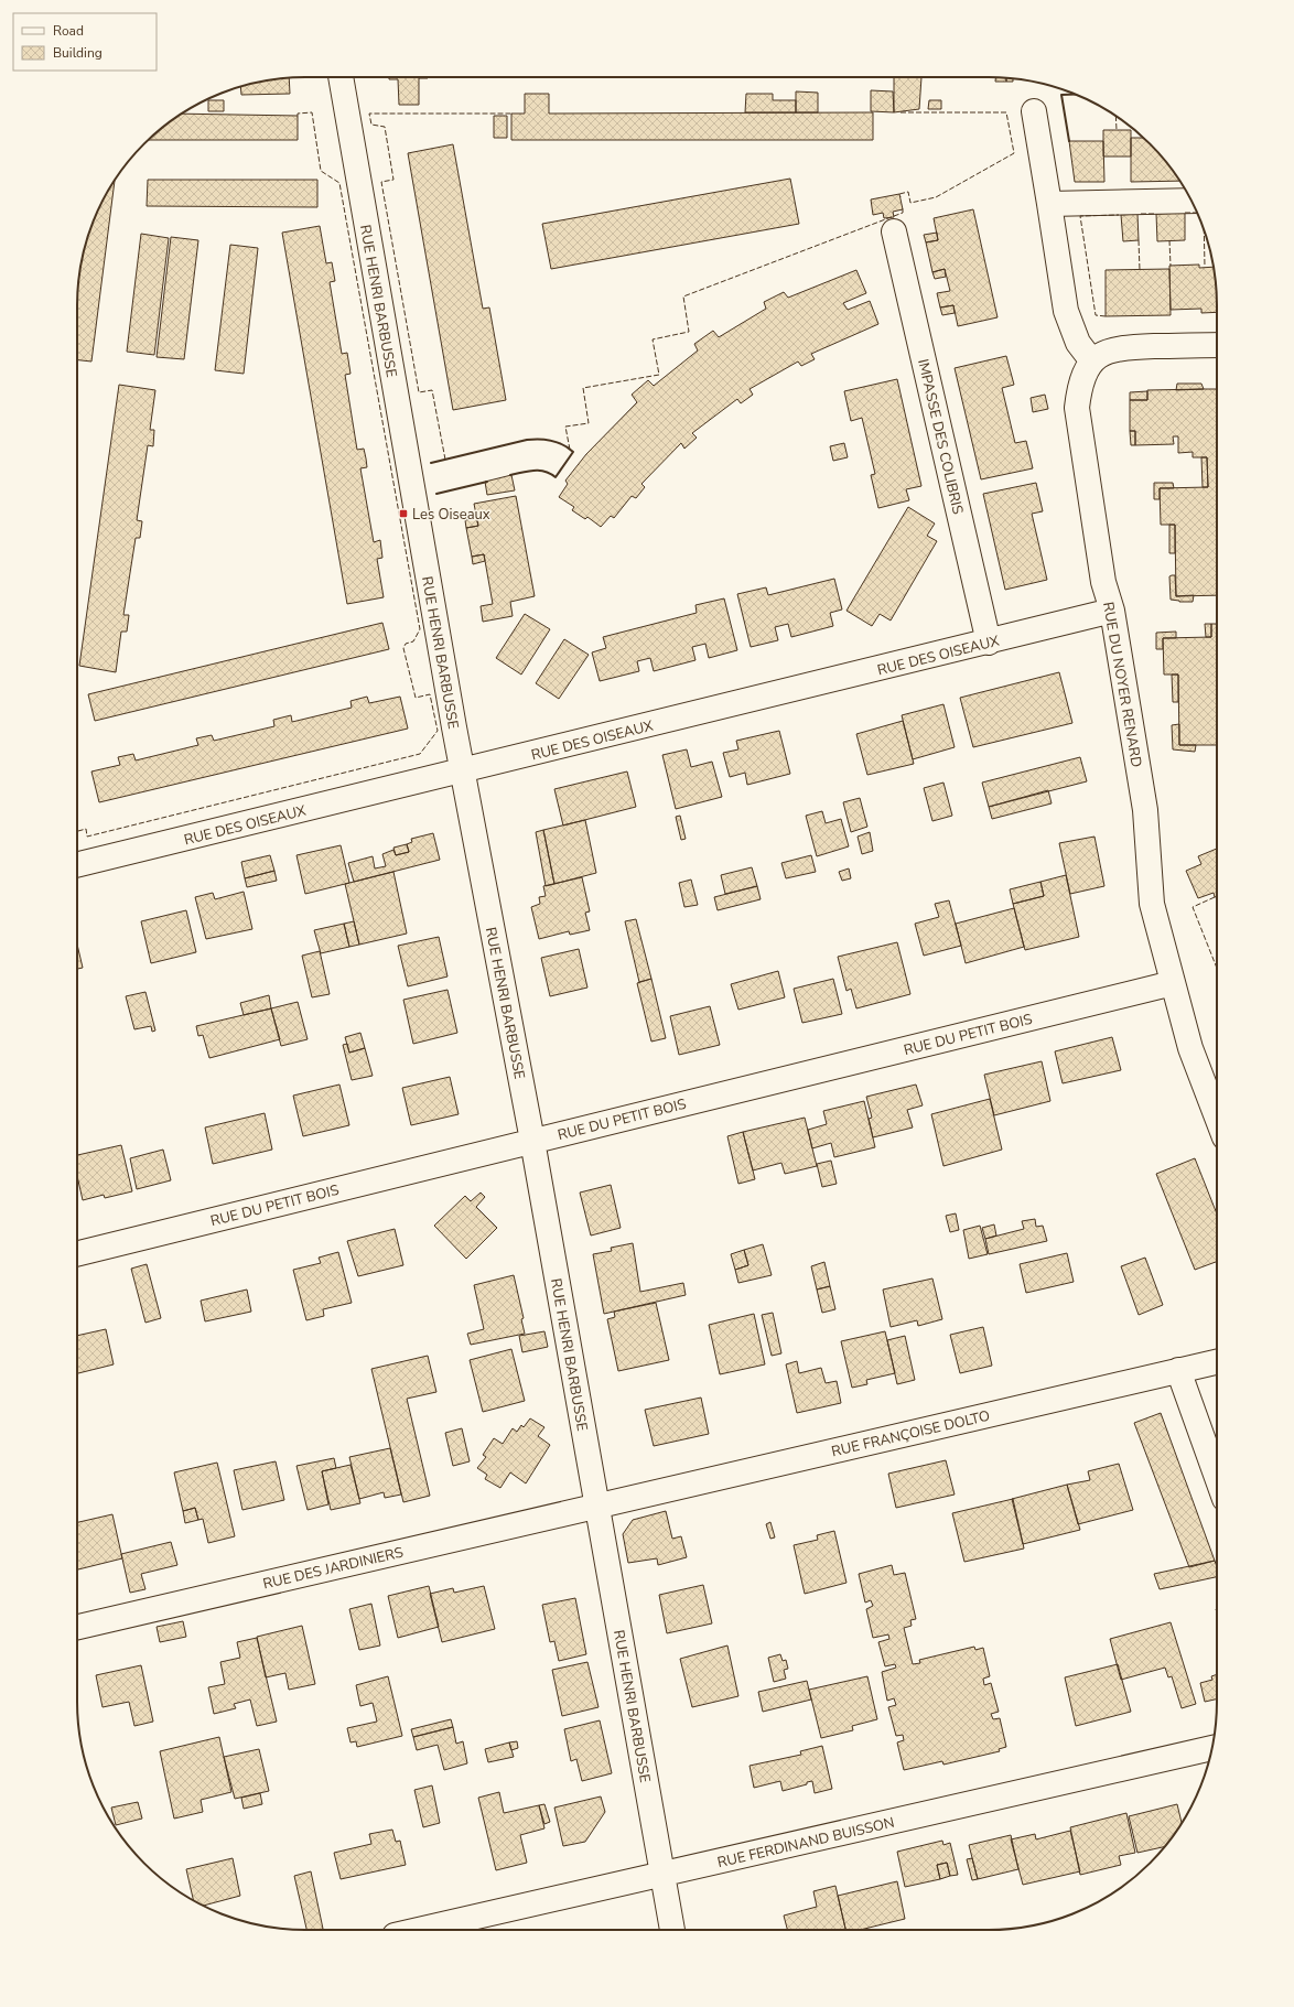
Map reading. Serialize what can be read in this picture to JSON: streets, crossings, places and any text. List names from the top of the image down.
{
  "streets": {
    "street": [
      "RUE HENRI BARBUSSE",
      "IMPASSE DES COLIBRIS",
      "RUE DES OISEAUX",
      "RUE DU NOYER RENARD",
      "RUE DU PETIT BOIS",
      "RUE FRANÇOISE DOLTO",
      "RUE DES JARDINIERS",
      "RUE FERDINAND BUISSON"
    ]
  },
  "crossings": [
    ["RUE HENRI BARBUSSE", "RUE DES OISEAUX"],
    ["RUE HENRI BARBUSSE", "RUE DU PETIT BOIS"],
    ["RUE HENRI BARBUSSE", "RUE FRANÇOISE DOLTO"],
    ["RUE HENRI BARBUSSE", "RUE DES JARDINIERS"],
    ["RUE HENRI BARBUSSE", "RUE FERDINAND BUISSON"],
    ["IMPASSE DES COLIBRIS", "RUE DES OISEAUX"],
    ["RUE DES OISEAUX", "RUE DU NOYER RENARD"],
    ["RUE DU NOYER RENARD", "RUE DU PETIT BOIS"],
    ["RUE FRANÇOISE DOLTO", "RUE DES JARDINIERS"]
  ],
  "places": {
    "transit": ["Les Oiseaux"]
  },
  "legend": ["Road", "Building"]
}
